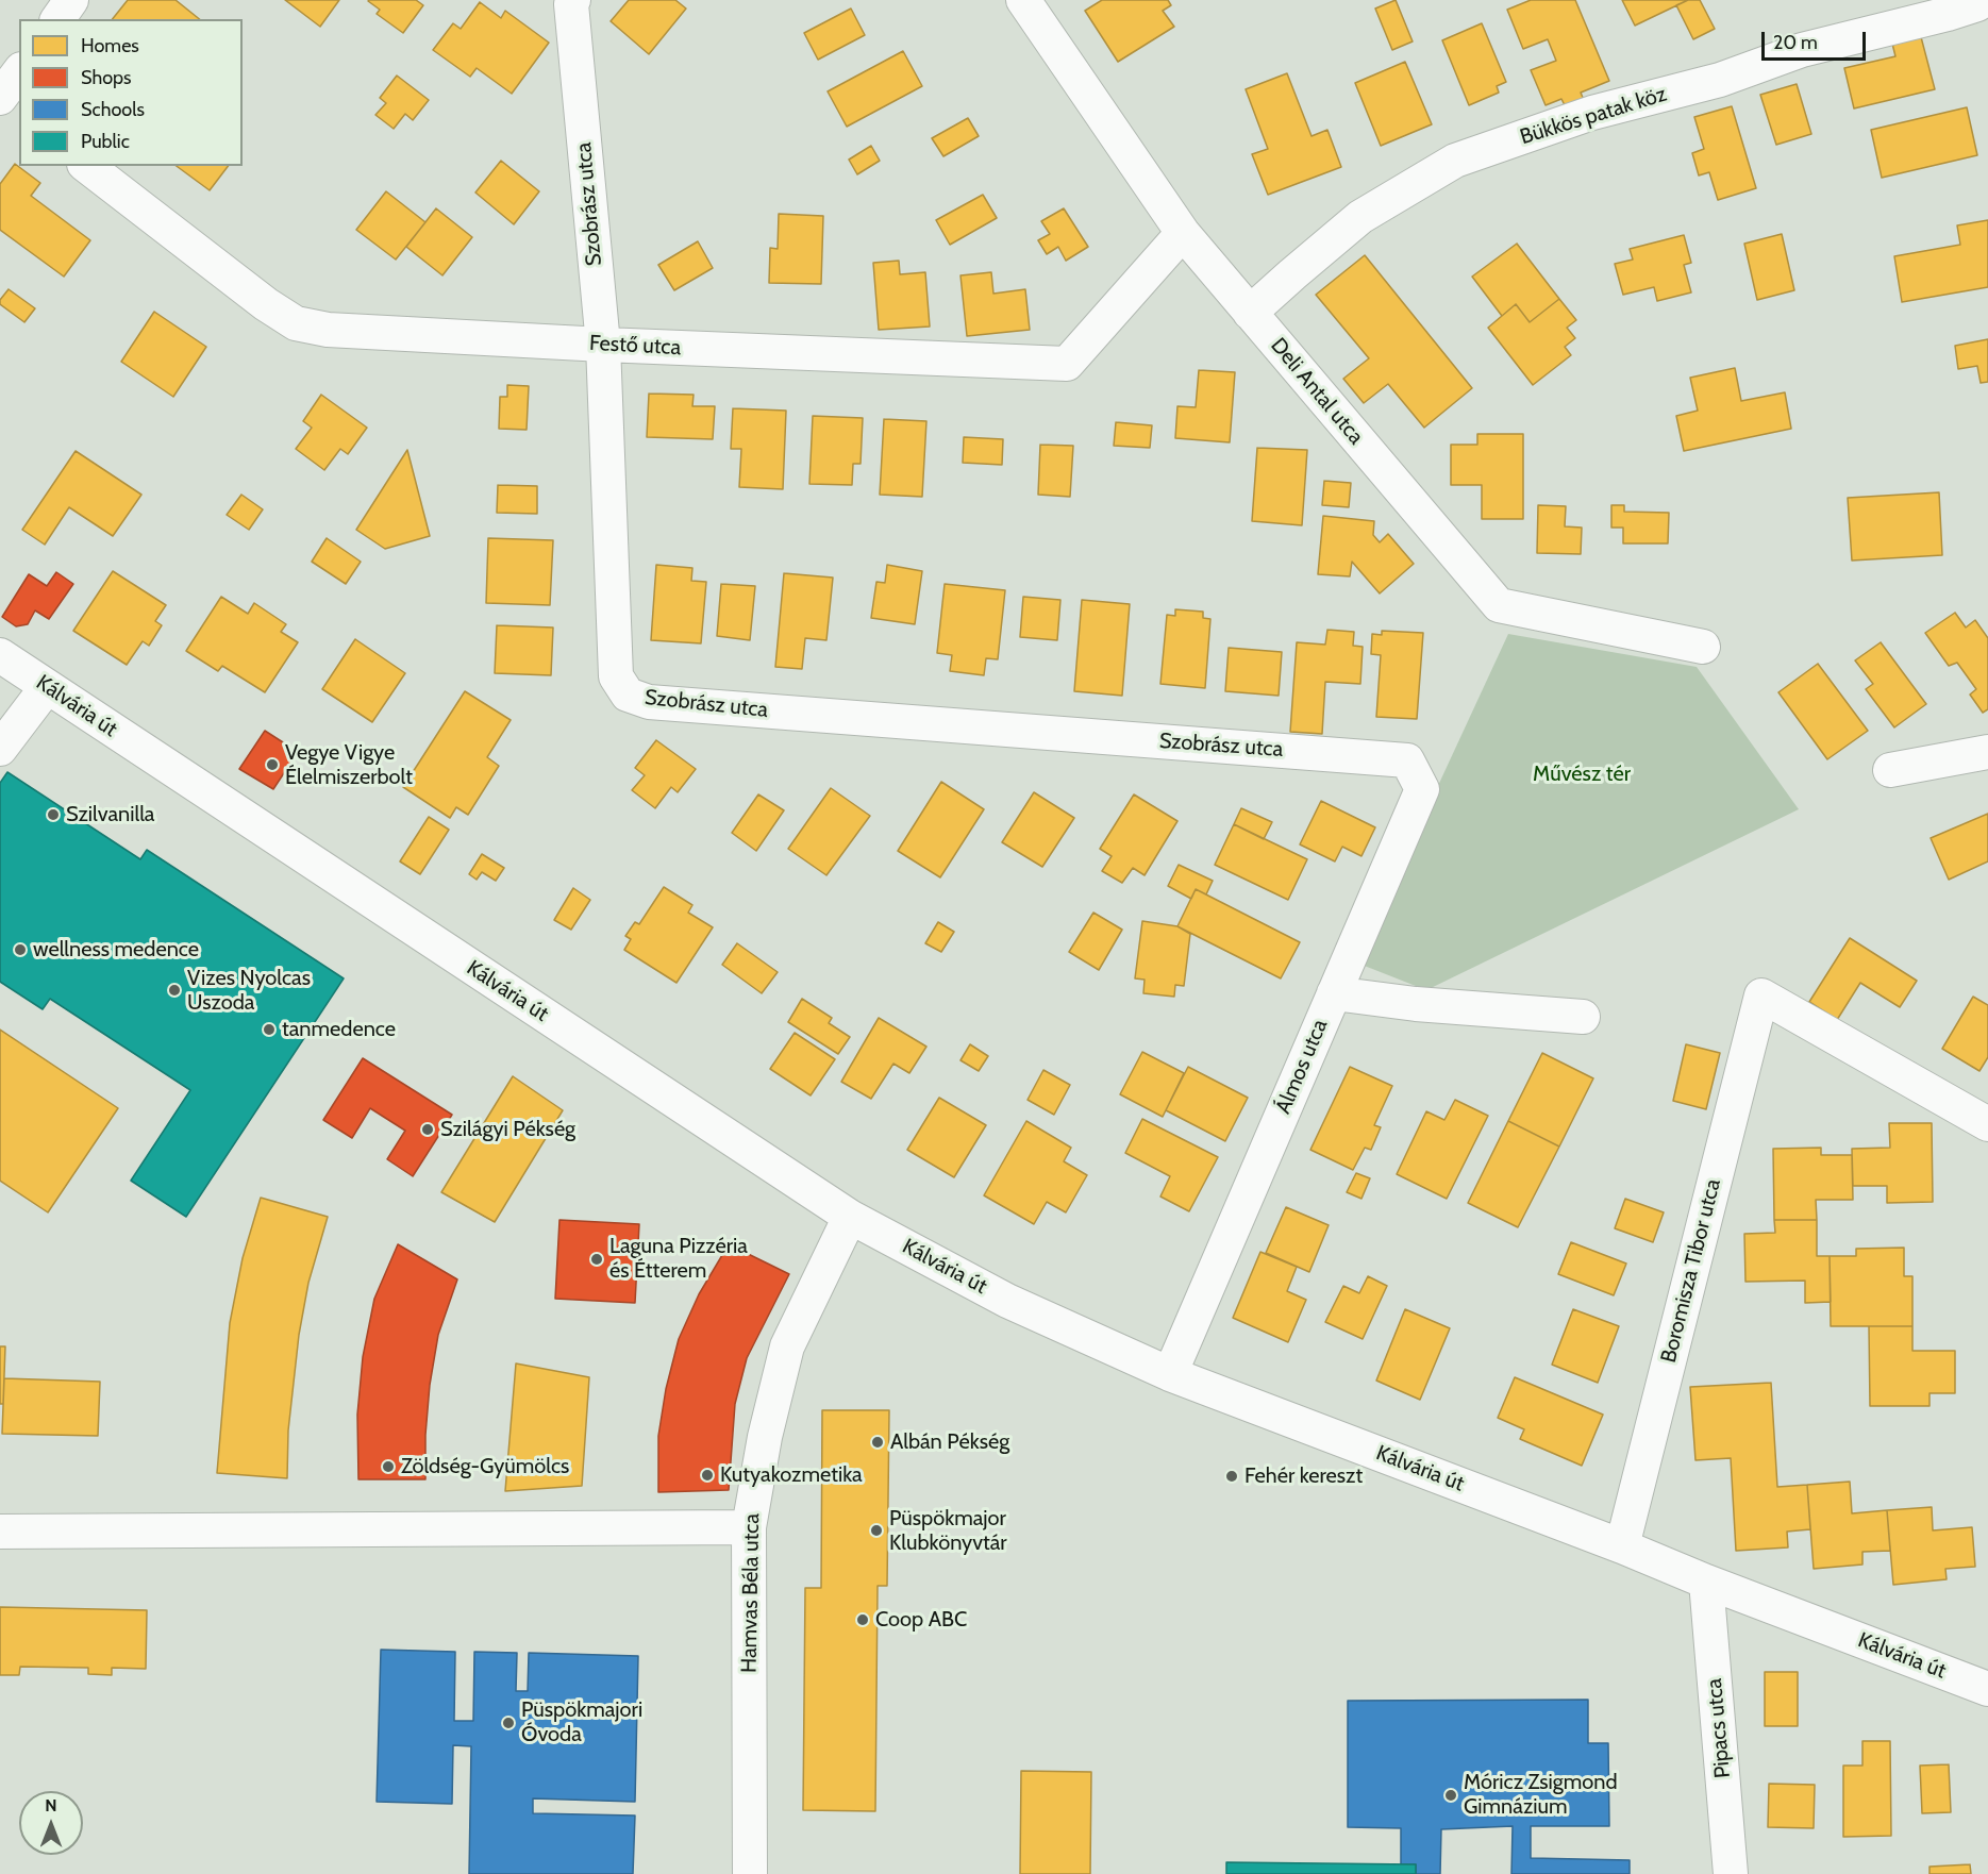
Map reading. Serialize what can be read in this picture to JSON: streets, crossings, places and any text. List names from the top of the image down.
{
  "streets": {
    "street": [
      "Bükkös patak köz",
      "Szobrász utca",
      "Festő utca",
      "Deli Antal utca",
      "Kálvária út",
      "Álmos utca",
      "Boromisza Tibor utca",
      "Hamvas Béla utca",
      "Pipacs utca"
    ]
  },
  "crossings": [
    ["Bükkös patak köz", "Deli Antal utca"],
    ["Szobrász utca", "Festő utca"],
    ["Szobrász utca", "Álmos utca"],
    ["Festő utca", "Deli Antal utca"],
    ["Kálvária út", "Álmos utca"],
    ["Kálvária út", "Boromisza Tibor utca"],
    ["Kálvária út", "Hamvas Béla utca"],
    ["Kálvária út", "Pipacs utca"]
  ],
  "parks": ["Művész tér"],
  "places": [
    "Vegye Vigye Élelmiszerbolt",
    "Szilvanilla",
    "wellness medence",
    "Vizes Nyolcas Uszoda",
    "tanmedence",
    "Szilágyi Pékség",
    "Laguna Pizzéria és Étterem",
    "Albán Pékség",
    "Zöldség-Gyümölcs",
    "Kutyakozmetika",
    "Fehér kereszt",
    "Püspökmajor Klubkönyvtár",
    "Coop ABC",
    "Püspökmajori Óvoda",
    "Móricz Zsigmond Gimnázium"
  ],
  "legend": [
    "Homes",
    "Shops",
    "Schools",
    "Public"
  ],
  "scale_bar": "20 m",
  "north": "top"
}
